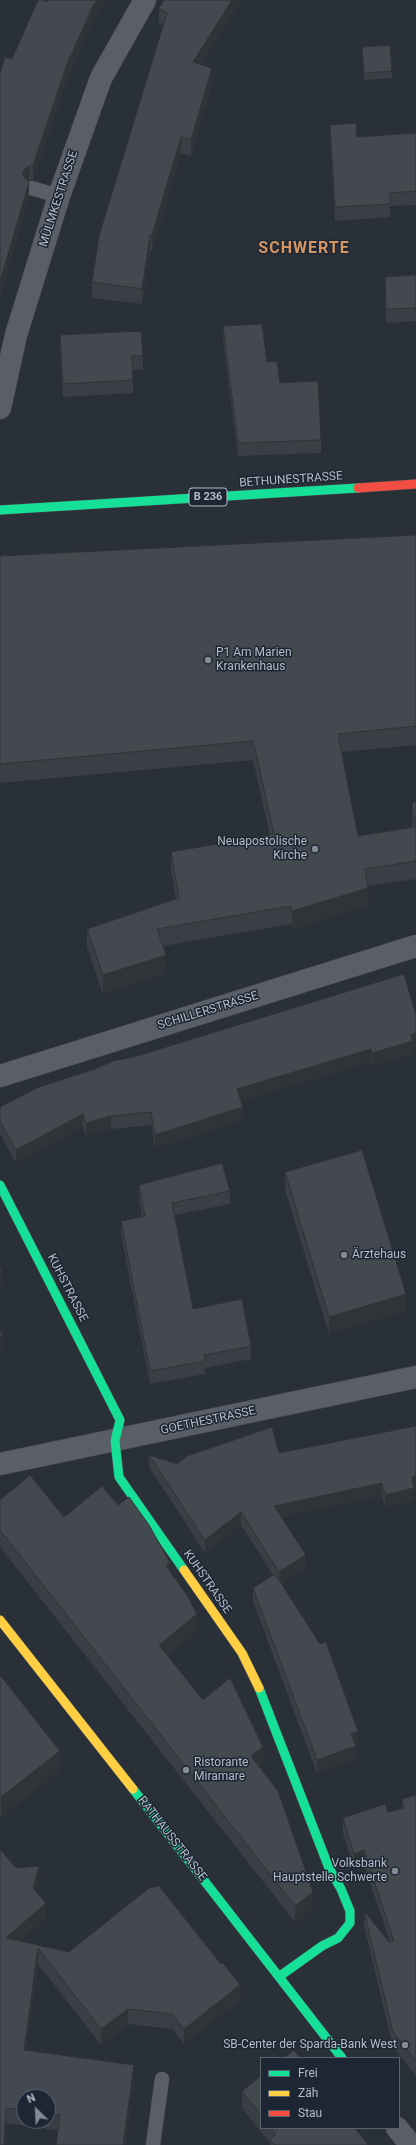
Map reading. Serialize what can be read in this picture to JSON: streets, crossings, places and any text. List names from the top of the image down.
{
  "streets": {
    "street": [
      "MÜLMKESTRASSE",
      "BETHUNESTRASSE",
      "B 236",
      "SCHILLERSTRASSE",
      "KUHSTRASSE",
      "GOETHESTRASSE",
      "RATHAUSSTRASSE"
    ]
  },
  "crossings": [
    ["KUHSTRASSE", "GOETHESTRASSE"],
    ["KUHSTRASSE", "RATHAUSSTRASSE"]
  ],
  "districts": ["SCHWERTE"],
  "places": [
    "P1 Am Marien Krankenhaus",
    "Neuapostolische Kirche",
    "Ärztehaus",
    "Ristorante Miramare",
    "Volksbank Hauptstelle Schwerte",
    "SB-Center der Sparda-Bank West"
  ],
  "legend": ["Frei", "Zäh", "Stau"],
  "north": "top left"
}
